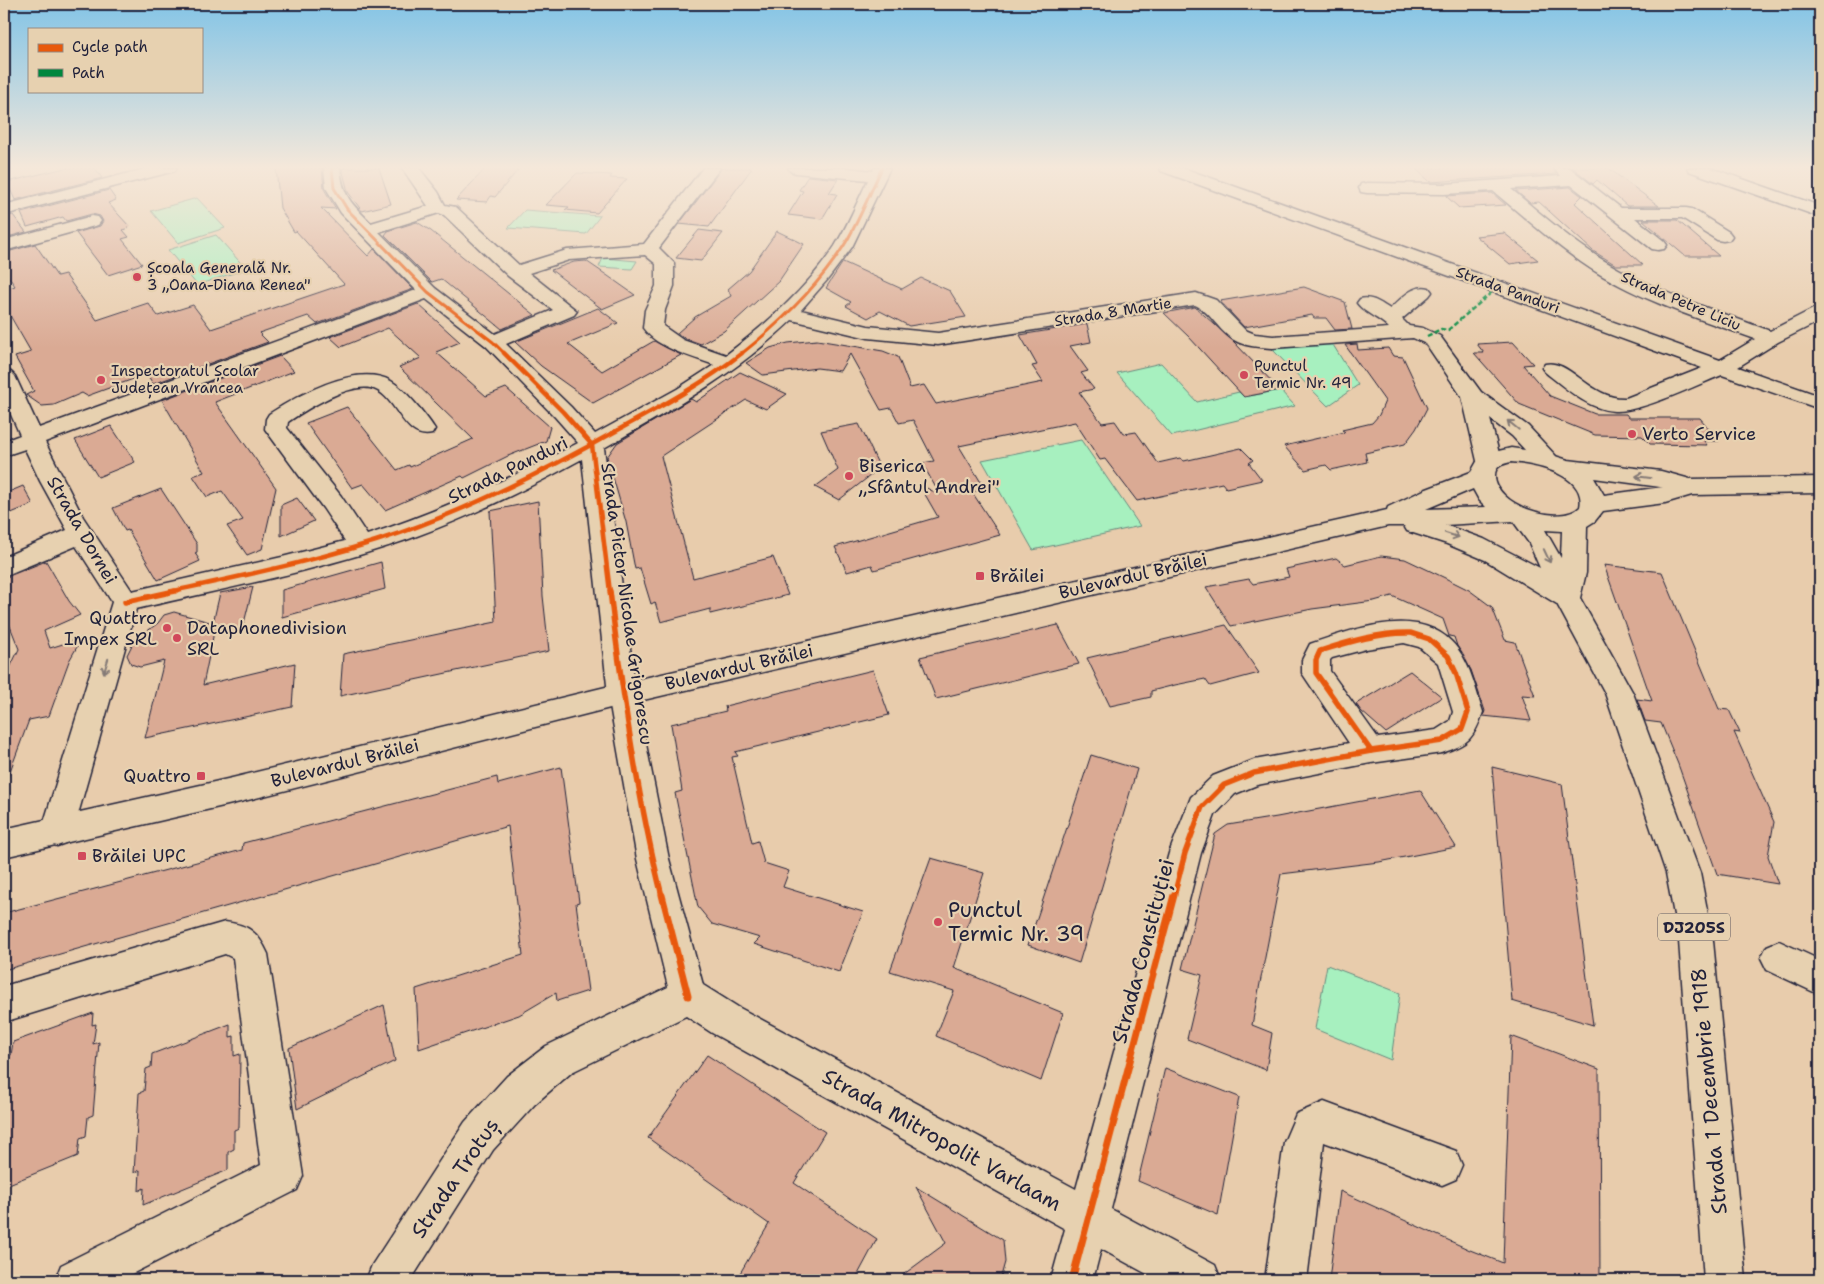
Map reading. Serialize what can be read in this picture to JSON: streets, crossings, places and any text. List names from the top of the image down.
{
  "streets": {
    "street": [
      "Strada Panduri",
      "Strada Petre Liciu",
      "Strada 8 Martie",
      "Strada Dornei",
      "Bulevardul Brăilei",
      "Strada Pictor Nicolae Grigorescu",
      "DJ205S",
      "Strada Constituției",
      "Strada 1 Decembrie 1918",
      "Strada Mitropolit Varlaam",
      "Strada Trotuș"
    ]
  },
  "crossings": [
    ["Strada Panduri", "Strada 8 Martie"],
    ["Strada Panduri", "Strada Dornei"],
    ["Strada Panduri", "Strada Pictor Nicolae Grigorescu"],
    ["Strada Dornei", "Bulevardul Brăilei"],
    ["Bulevardul Brăilei", "Strada Pictor Nicolae Grigorescu"],
    ["Bulevardul Brăilei", "Strada 1 Decembrie 1918"],
    ["Strada Pictor Nicolae Grigorescu", "Strada Mitropolit Varlaam"],
    ["Strada Pictor Nicolae Grigorescu", "Strada Trotuș"],
    ["Strada Constituției", "Strada Mitropolit Varlaam"],
    ["Strada Mitropolit Varlaam", "Strada Trotuș"]
  ],
  "one_way": ["Strada Dornei"],
  "places": {
    "other": [
      "Școala Generală Nr. 3 „Oana-Diana Renea\"",
      "Punctul Termic Nr. 49",
      "Inspectoratul Școlar Județean Vrancea",
      "Verto Service",
      "Biserica „Sfântul Andrei\"",
      "Quattro Impex SRL",
      "Dataphonedivision SRL",
      "Punctul Termic Nr. 39"
    ],
    "transit": ["Brăilei", "Quattro", "Brăilei UPC"]
  },
  "legend": ["Cycle path", "Path"]
}
